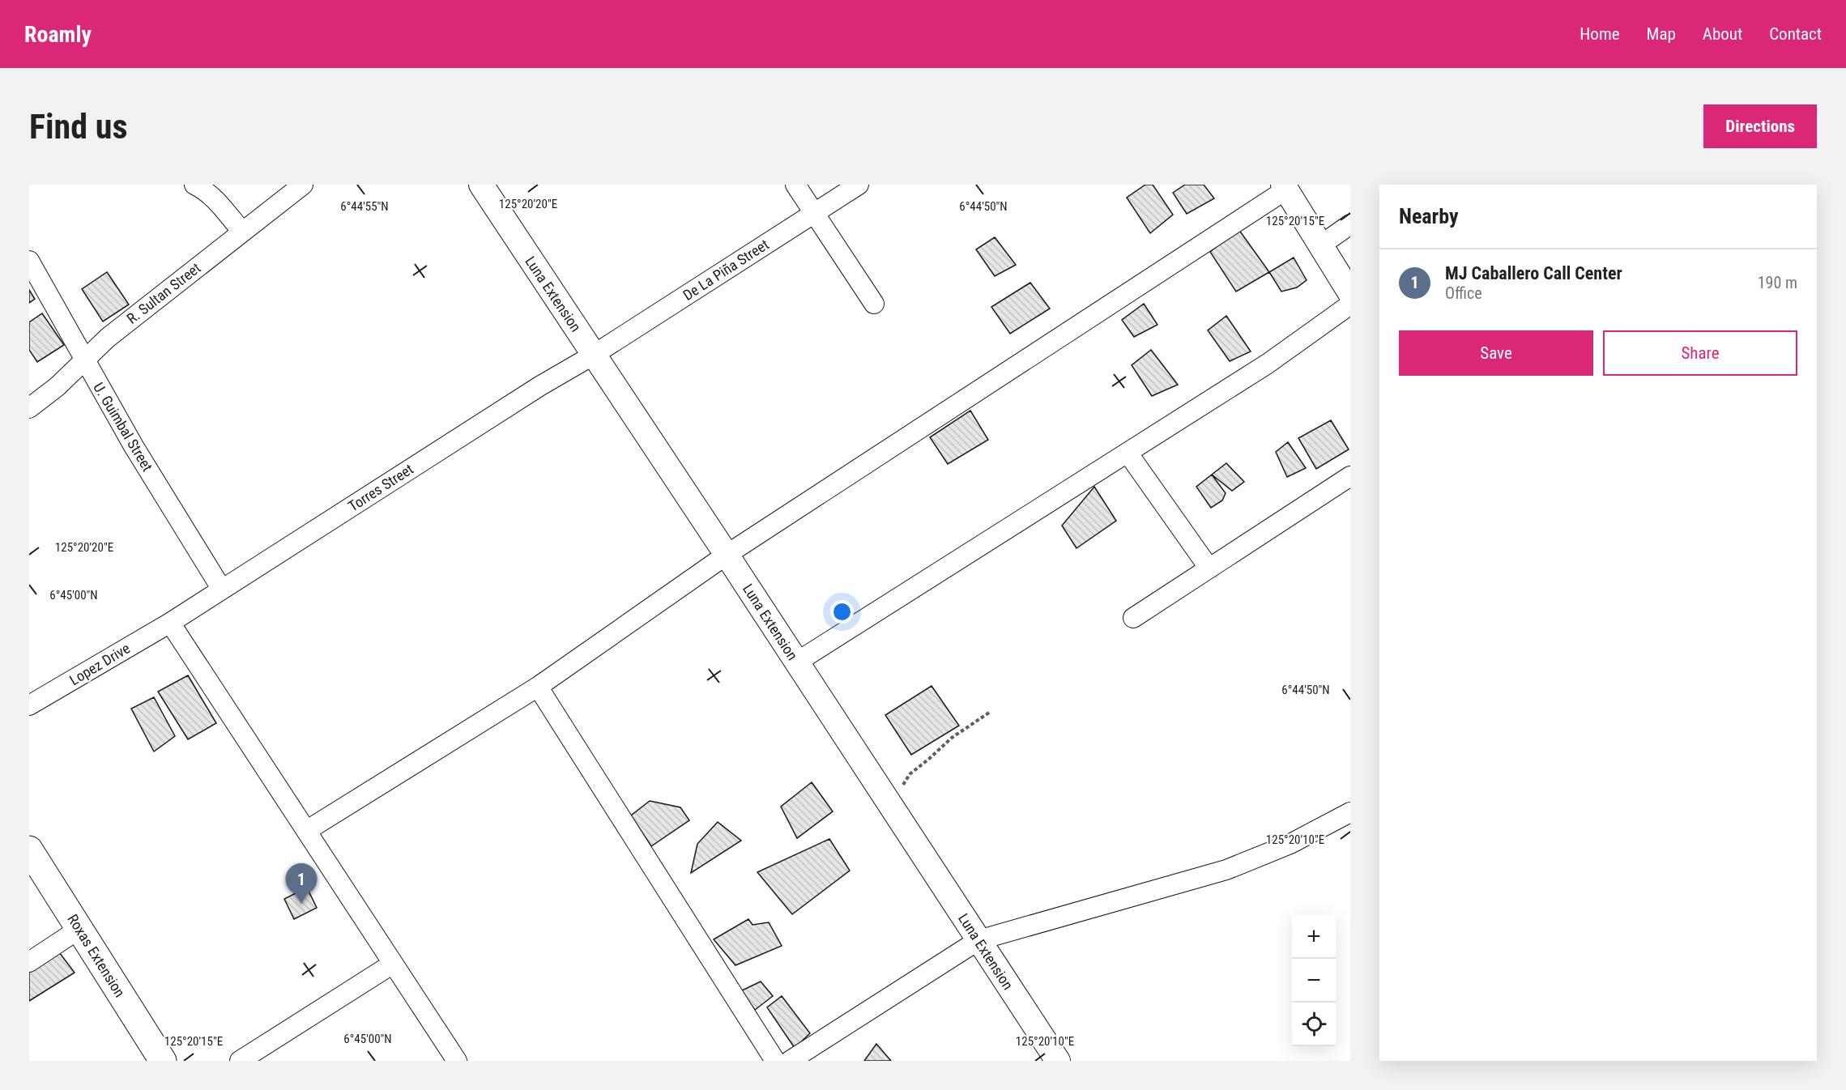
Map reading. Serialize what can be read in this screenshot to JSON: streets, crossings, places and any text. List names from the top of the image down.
{
  "streets": {
    "main road": ["Roxas Extension"],
    "street": [
      "De La Piña Street",
      "R. Sultan Street",
      "Luna Extension",
      "U. Guimbal Street",
      "Torres Street",
      "Lopez Drive"
    ]
  },
  "crossings": [
    ["De La Piña Street", "Luna Extension"],
    ["De La Piña Street", "Torres Street"],
    ["R. Sultan Street", "U. Guimbal Street"],
    ["Luna Extension", "Torres Street"],
    ["U. Guimbal Street", "Torres Street"],
    ["Torres Street", "Lopez Drive"]
  ],
  "page": {
    "header": "Roamly",
    "nav": [
      "Home",
      "Map",
      "About",
      "Contact"
    ],
    "buttons": [
      "Directions",
      ["Save", "Share"]
    ],
    "title": "Find us",
    "heading": "Nearby",
    "list": [
      {
        "mark": "1",
        "name": "MJ Caballero Call Center",
        "note": "Office",
        "value": "190 m"
      }
    ],
    "pins": "1",
    "map_buttons": ["+", "−"]
  },
  "coordinates": [
    "125°20'20\"E",
    "6°44'55\"N",
    "6°44'50\"N",
    "125°20'15\"E",
    "6°45'00\"N",
    "125°20'10\"E"
  ]
}
